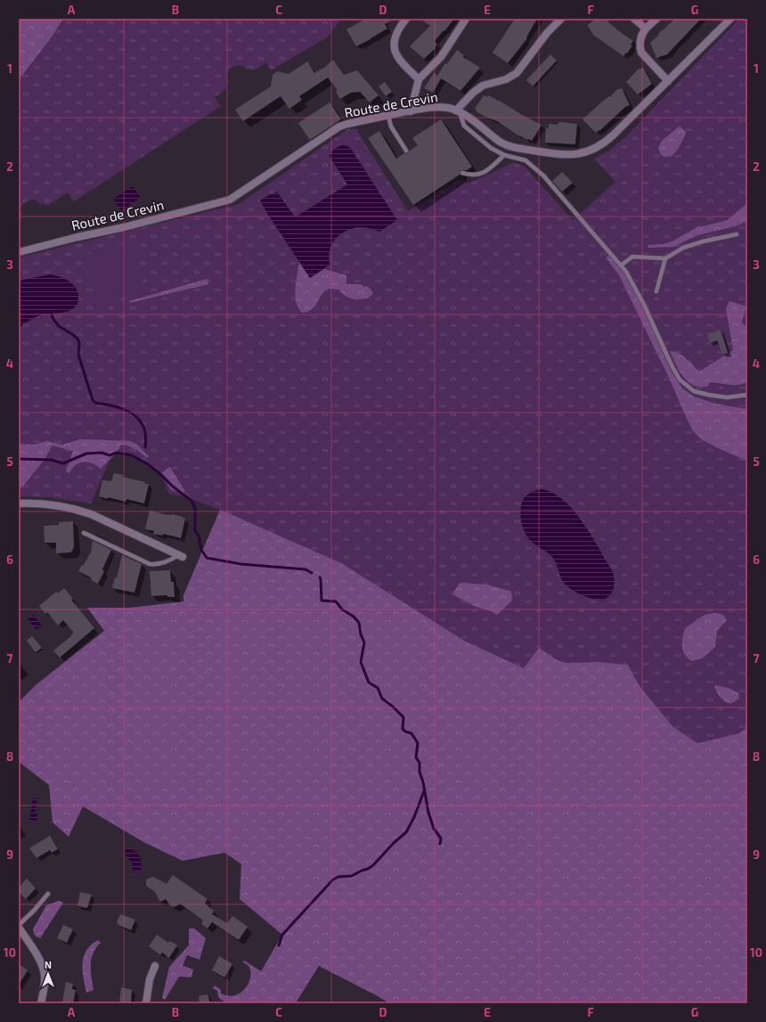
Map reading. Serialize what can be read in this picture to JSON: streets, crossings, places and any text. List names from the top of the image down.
{
  "streets": {
    "street": ["Route de Crevin"]
  },
  "north": "top",
  "grid": {
    "columns": [
      "A",
      "B",
      "C",
      "D",
      "E",
      "F",
      "G"
    ],
    "rows": [
      "1",
      "2",
      "3",
      "4",
      "5",
      "6",
      "7",
      "8",
      "9",
      "10"
    ]
  }
}
